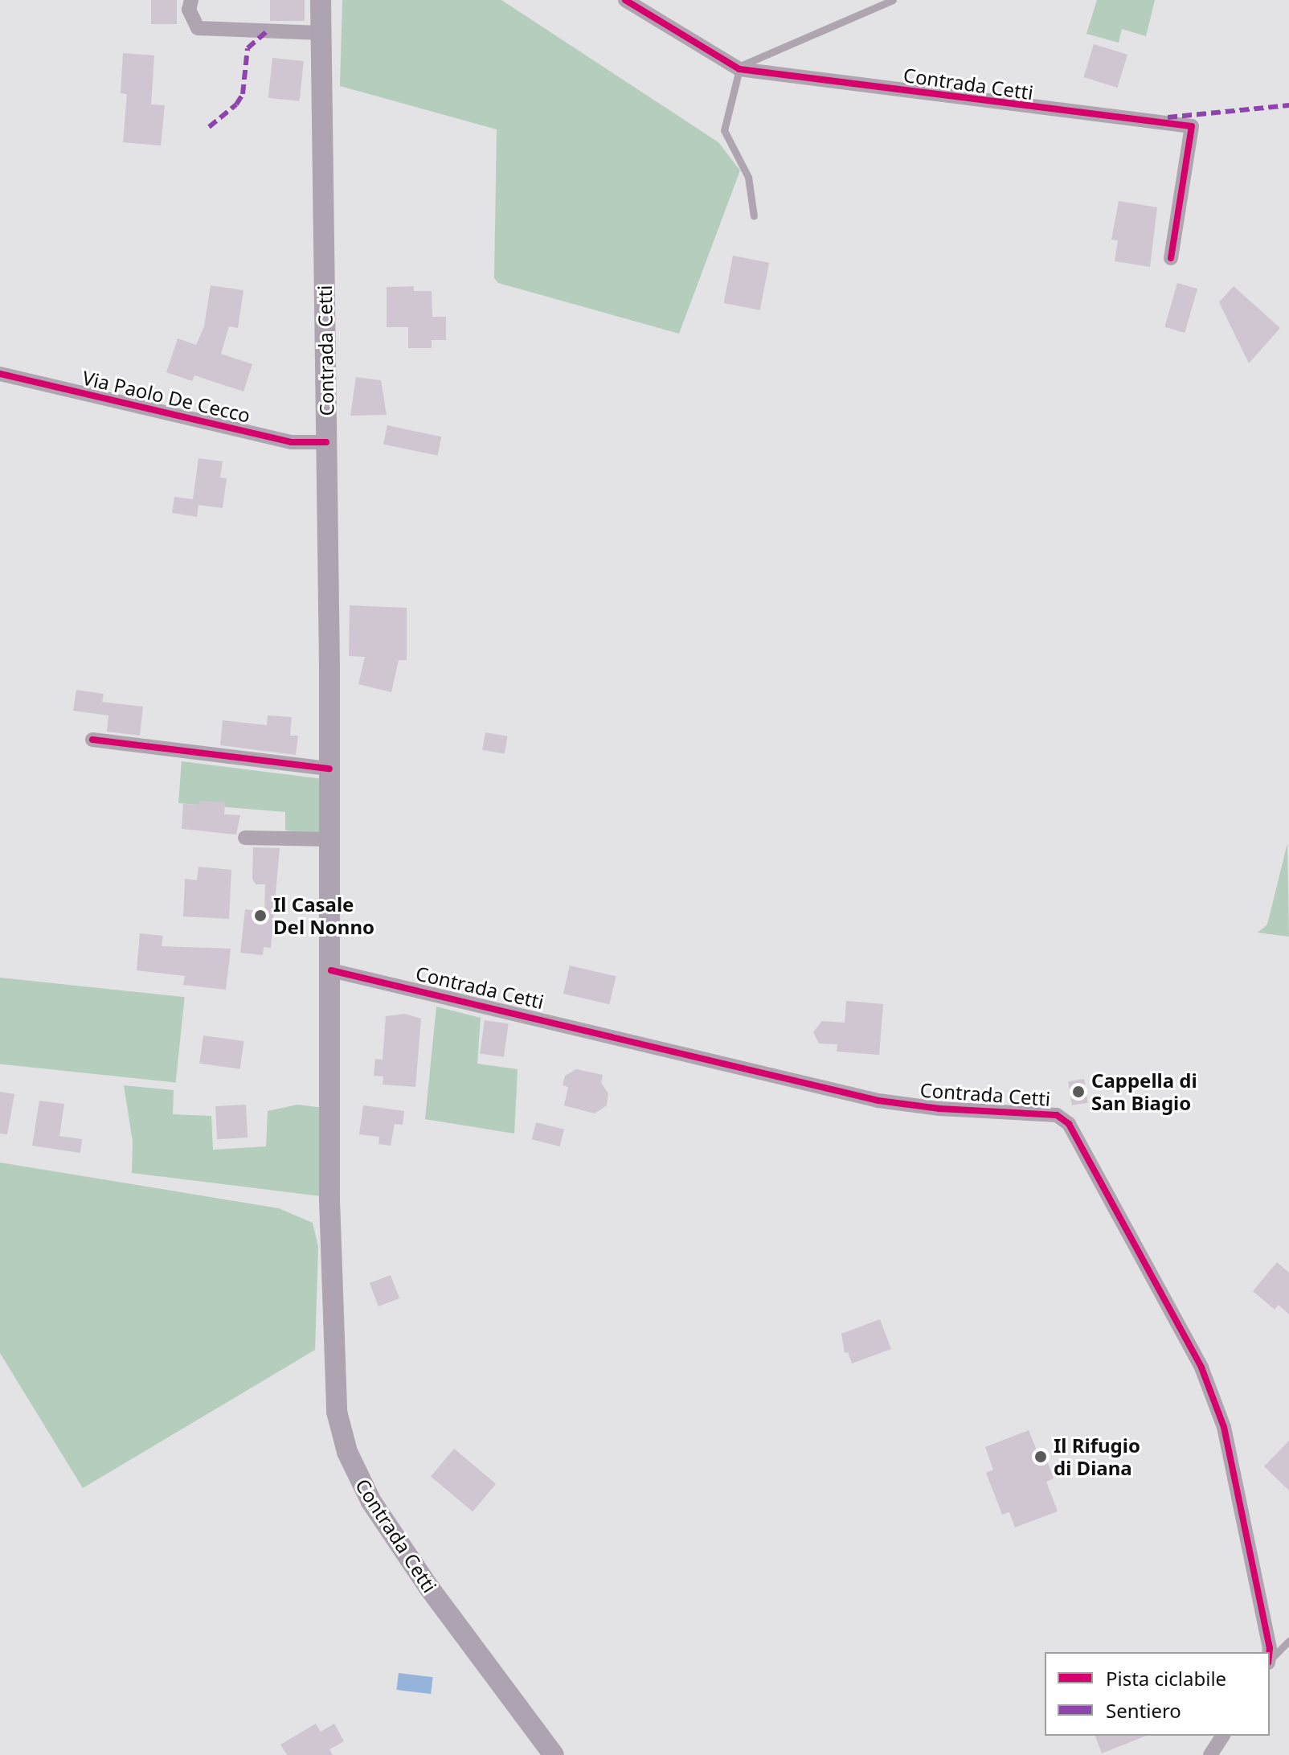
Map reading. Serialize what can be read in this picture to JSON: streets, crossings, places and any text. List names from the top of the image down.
{
  "streets": {
    "main road": ["Contrada Cetti"],
    "street": ["Via Paolo De Cecco"]
  },
  "crossings": [
    ["Contrada Cetti", "Via Paolo De Cecco"]
  ],
  "places": ["Il Casale Del Nonno", "Cappella di San Biagio", "Il Rifugio di Diana"],
  "legend": ["Pista ciclabile", "Sentiero"]
}
